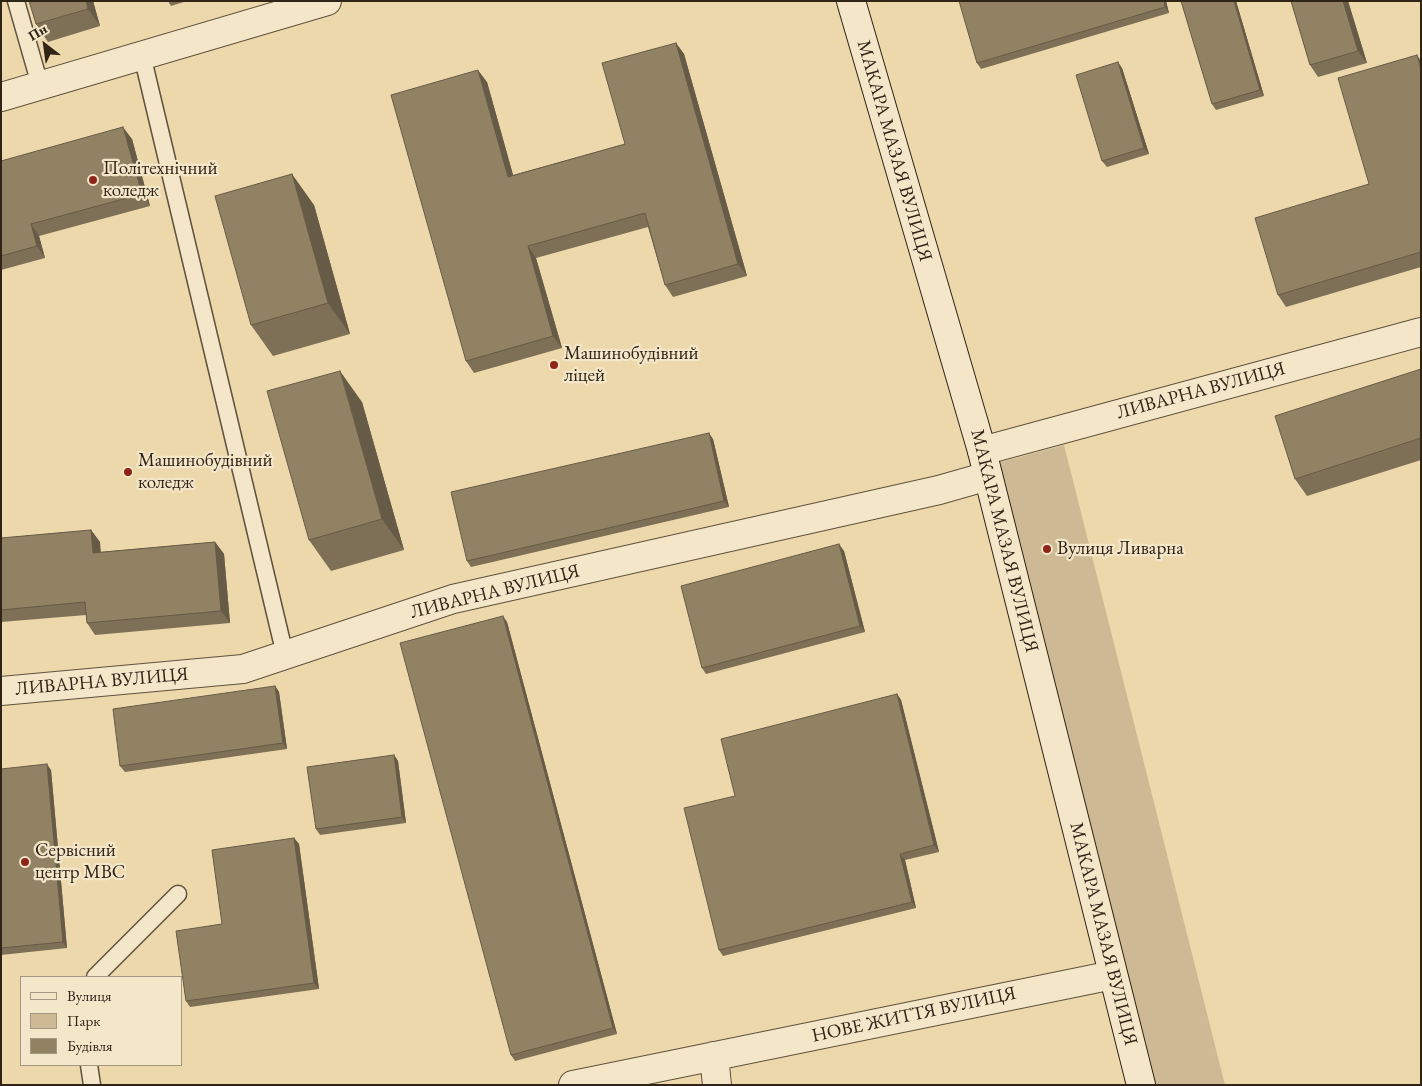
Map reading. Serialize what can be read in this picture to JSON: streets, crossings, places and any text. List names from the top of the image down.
{
  "streets": {
    "street": ["МАКАРА МАЗАЯ ВУЛИЦЯ", "ЛИВАРНА ВУЛИЦЯ", "НОВЕ ЖИТТЯ ВУЛИЦЯ"]
  },
  "crossings": [
    ["МАКАРА МАЗАЯ ВУЛИЦЯ", "ЛИВАРНА ВУЛИЦЯ"],
    ["МАКАРА МАЗАЯ ВУЛИЦЯ", "НОВЕ ЖИТТЯ ВУЛИЦЯ"]
  ],
  "places": [
    "Політехнічний коледж",
    "Машинобудівний ліцей",
    "Машинобудівний коледж",
    "Вулиця Ливарна",
    "Сервісний центр МВС"
  ],
  "legend": ["Вулиця", "Парк", "Будівля"],
  "north": "top left"
}
